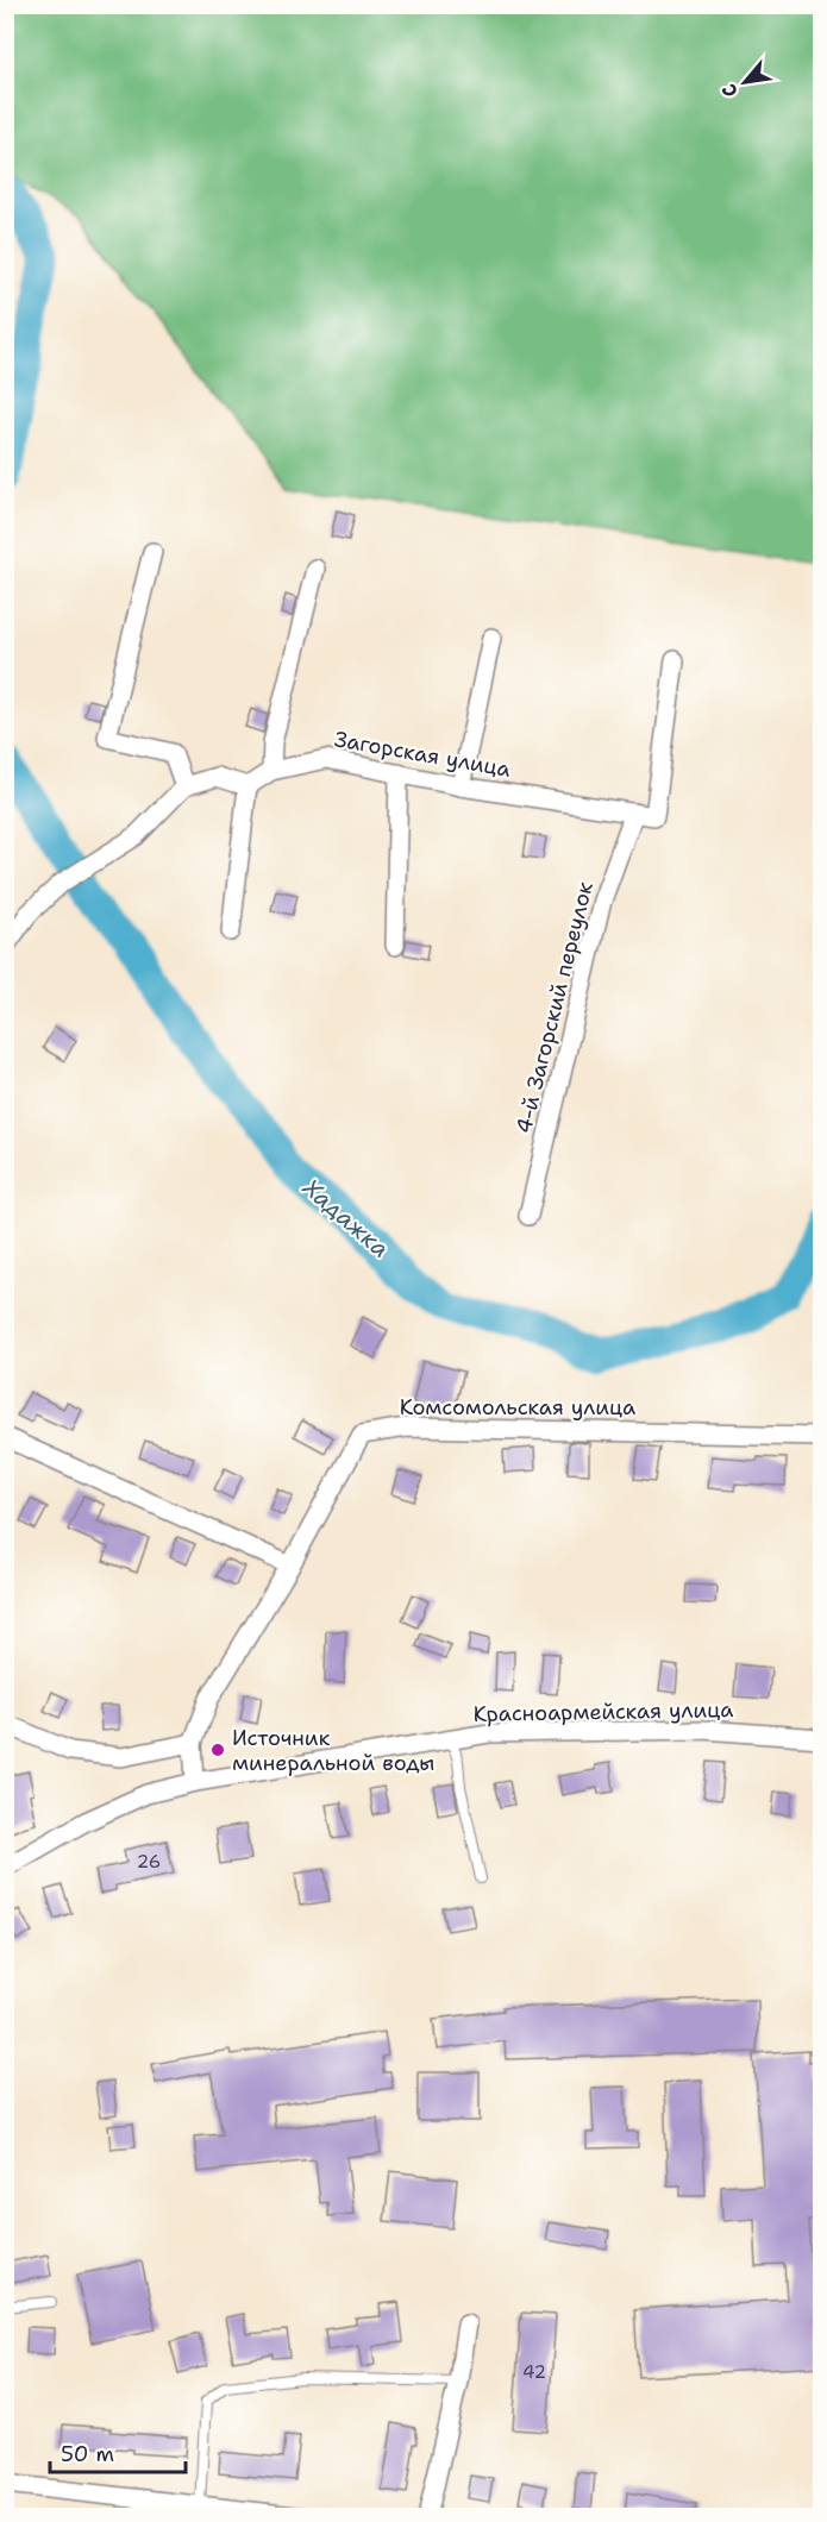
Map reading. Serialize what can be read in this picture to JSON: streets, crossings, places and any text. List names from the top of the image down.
{
  "streets": {
    "street": [
      "Загорская улица",
      "4-й Загорский переулок",
      "Комсомольская улица",
      "Красноармейская улица"
    ]
  },
  "crossings": [
    ["Загорская улица", "4-й Загорский переулок"]
  ],
  "water": ["Хадажка"],
  "places": ["Источник минеральной воды"],
  "house_numbers": ["26", "42"],
  "scale_bar": "50 m",
  "north": "bottom left"
}
